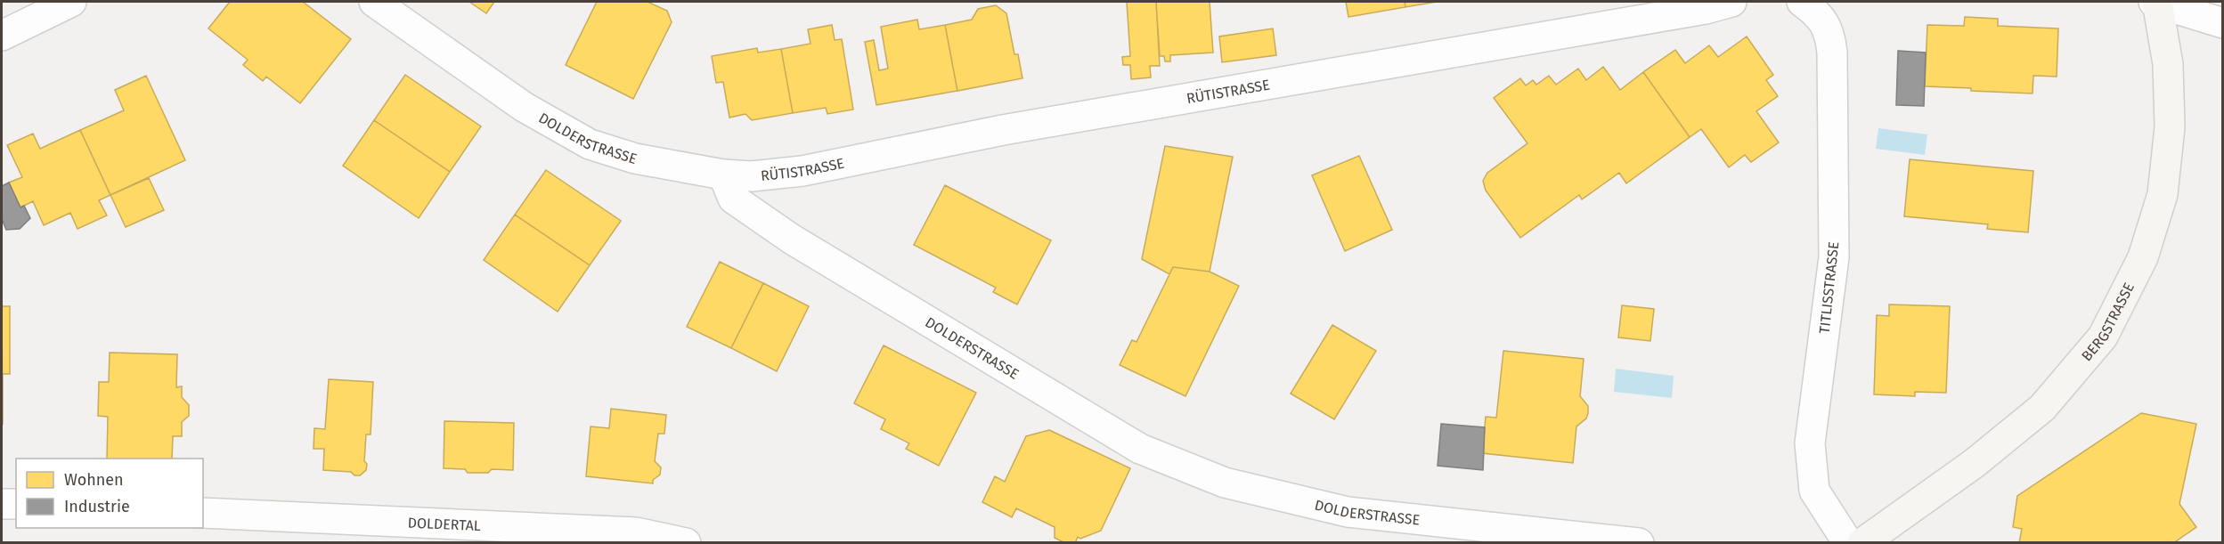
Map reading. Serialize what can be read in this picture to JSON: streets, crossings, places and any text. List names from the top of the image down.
{
  "streets": {
    "main road": ["BERGSTRASSE"],
    "street": [
      "RÜTISTRASSE",
      "DOLDERSTRASSE",
      "TITLISSTRASSE",
      "DOLDERTAL"
    ]
  },
  "crossings": [
    ["RÜTISTRASSE", "DOLDERSTRASSE"]
  ],
  "legend": ["Wohnen", "Industrie"]
}
